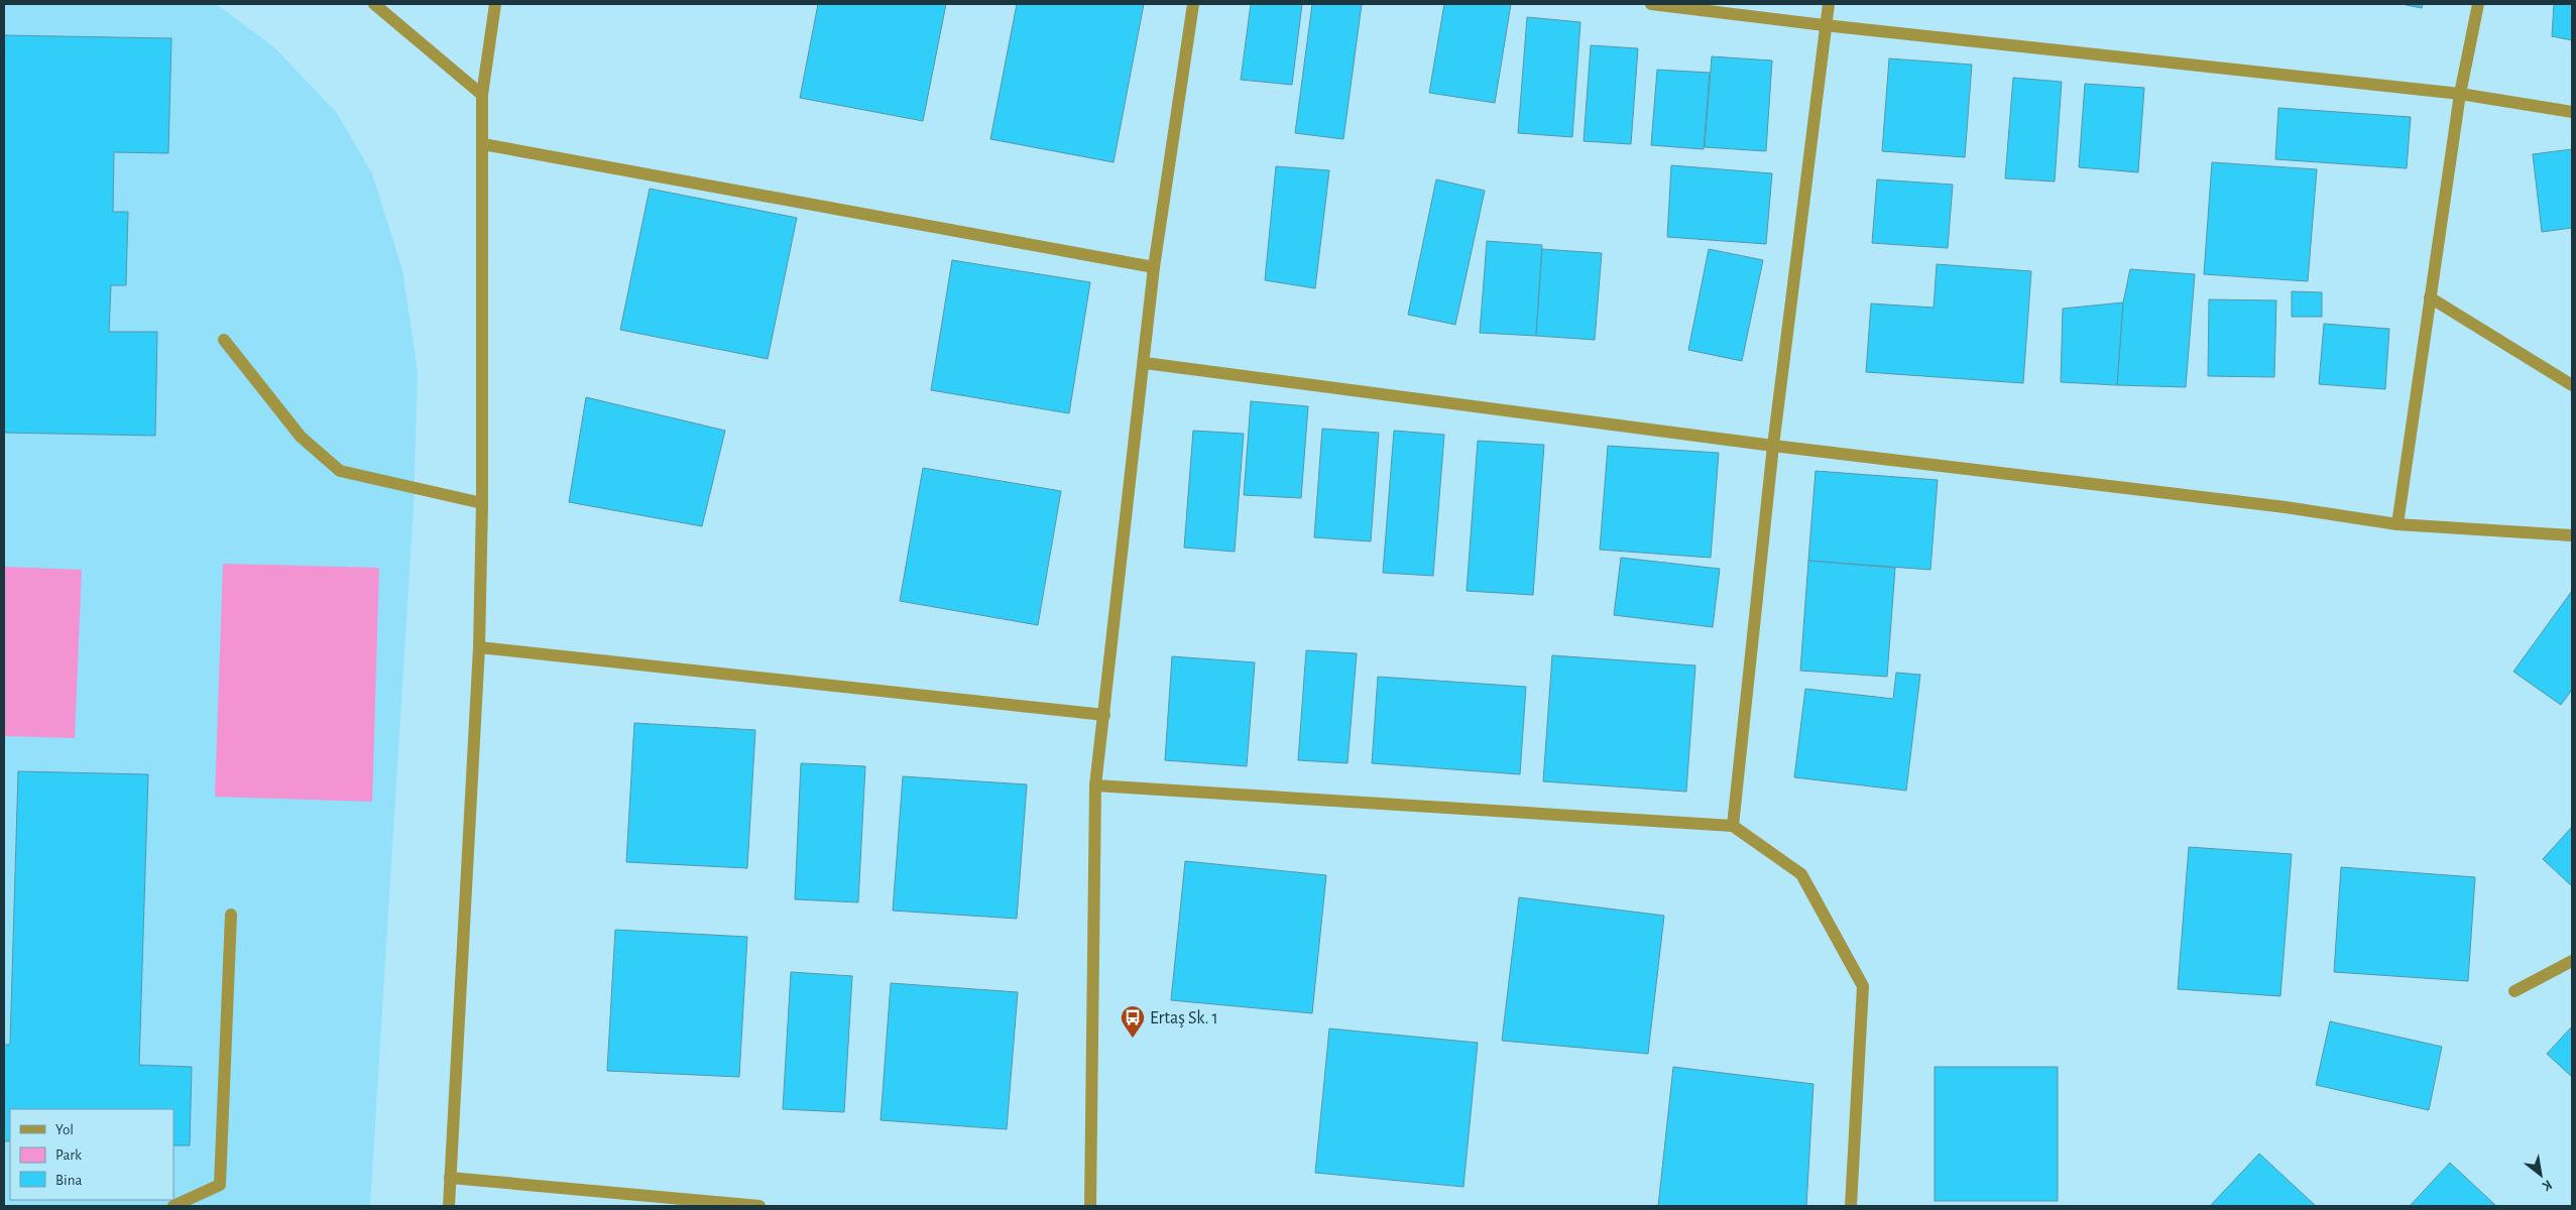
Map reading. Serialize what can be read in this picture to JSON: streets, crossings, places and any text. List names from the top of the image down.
{
  "places": {
    "bus stop": ["Ertaş Sk. 1"]
  },
  "legend": ["Yol", "Park", "Bina"],
  "north": "bottom right"
}
